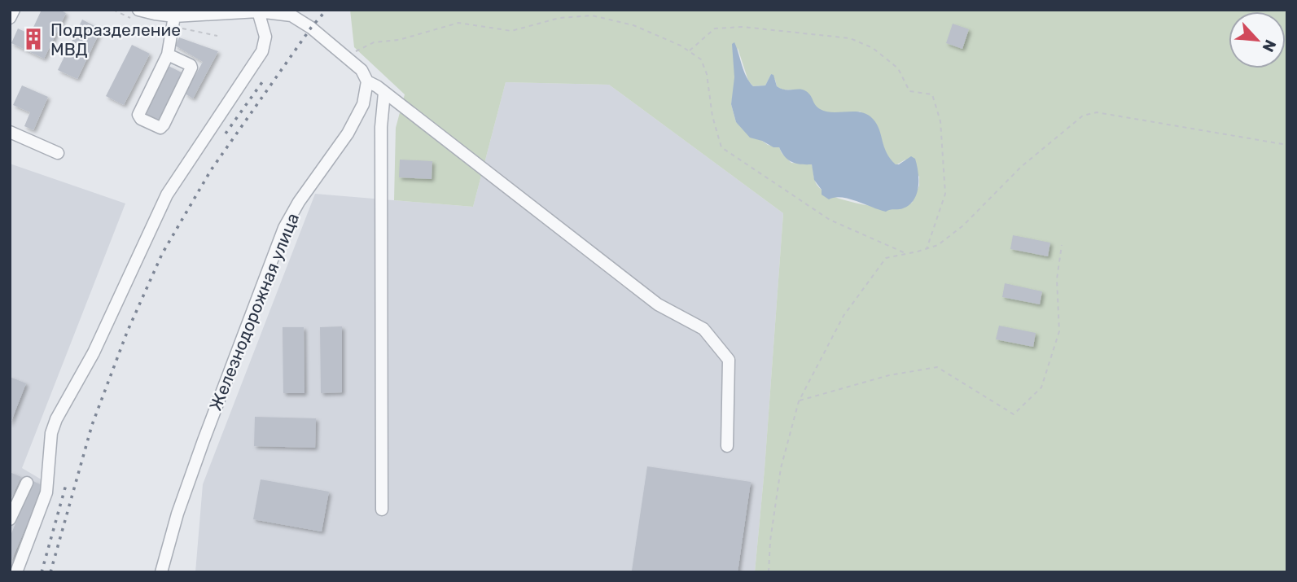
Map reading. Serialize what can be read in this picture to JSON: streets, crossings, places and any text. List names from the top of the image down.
{
  "streets": {
    "street": ["Железнодорожная улица"]
  },
  "places": {
    "building": ["Подразделение МВД"]
  },
  "north": "bottom right"
}
